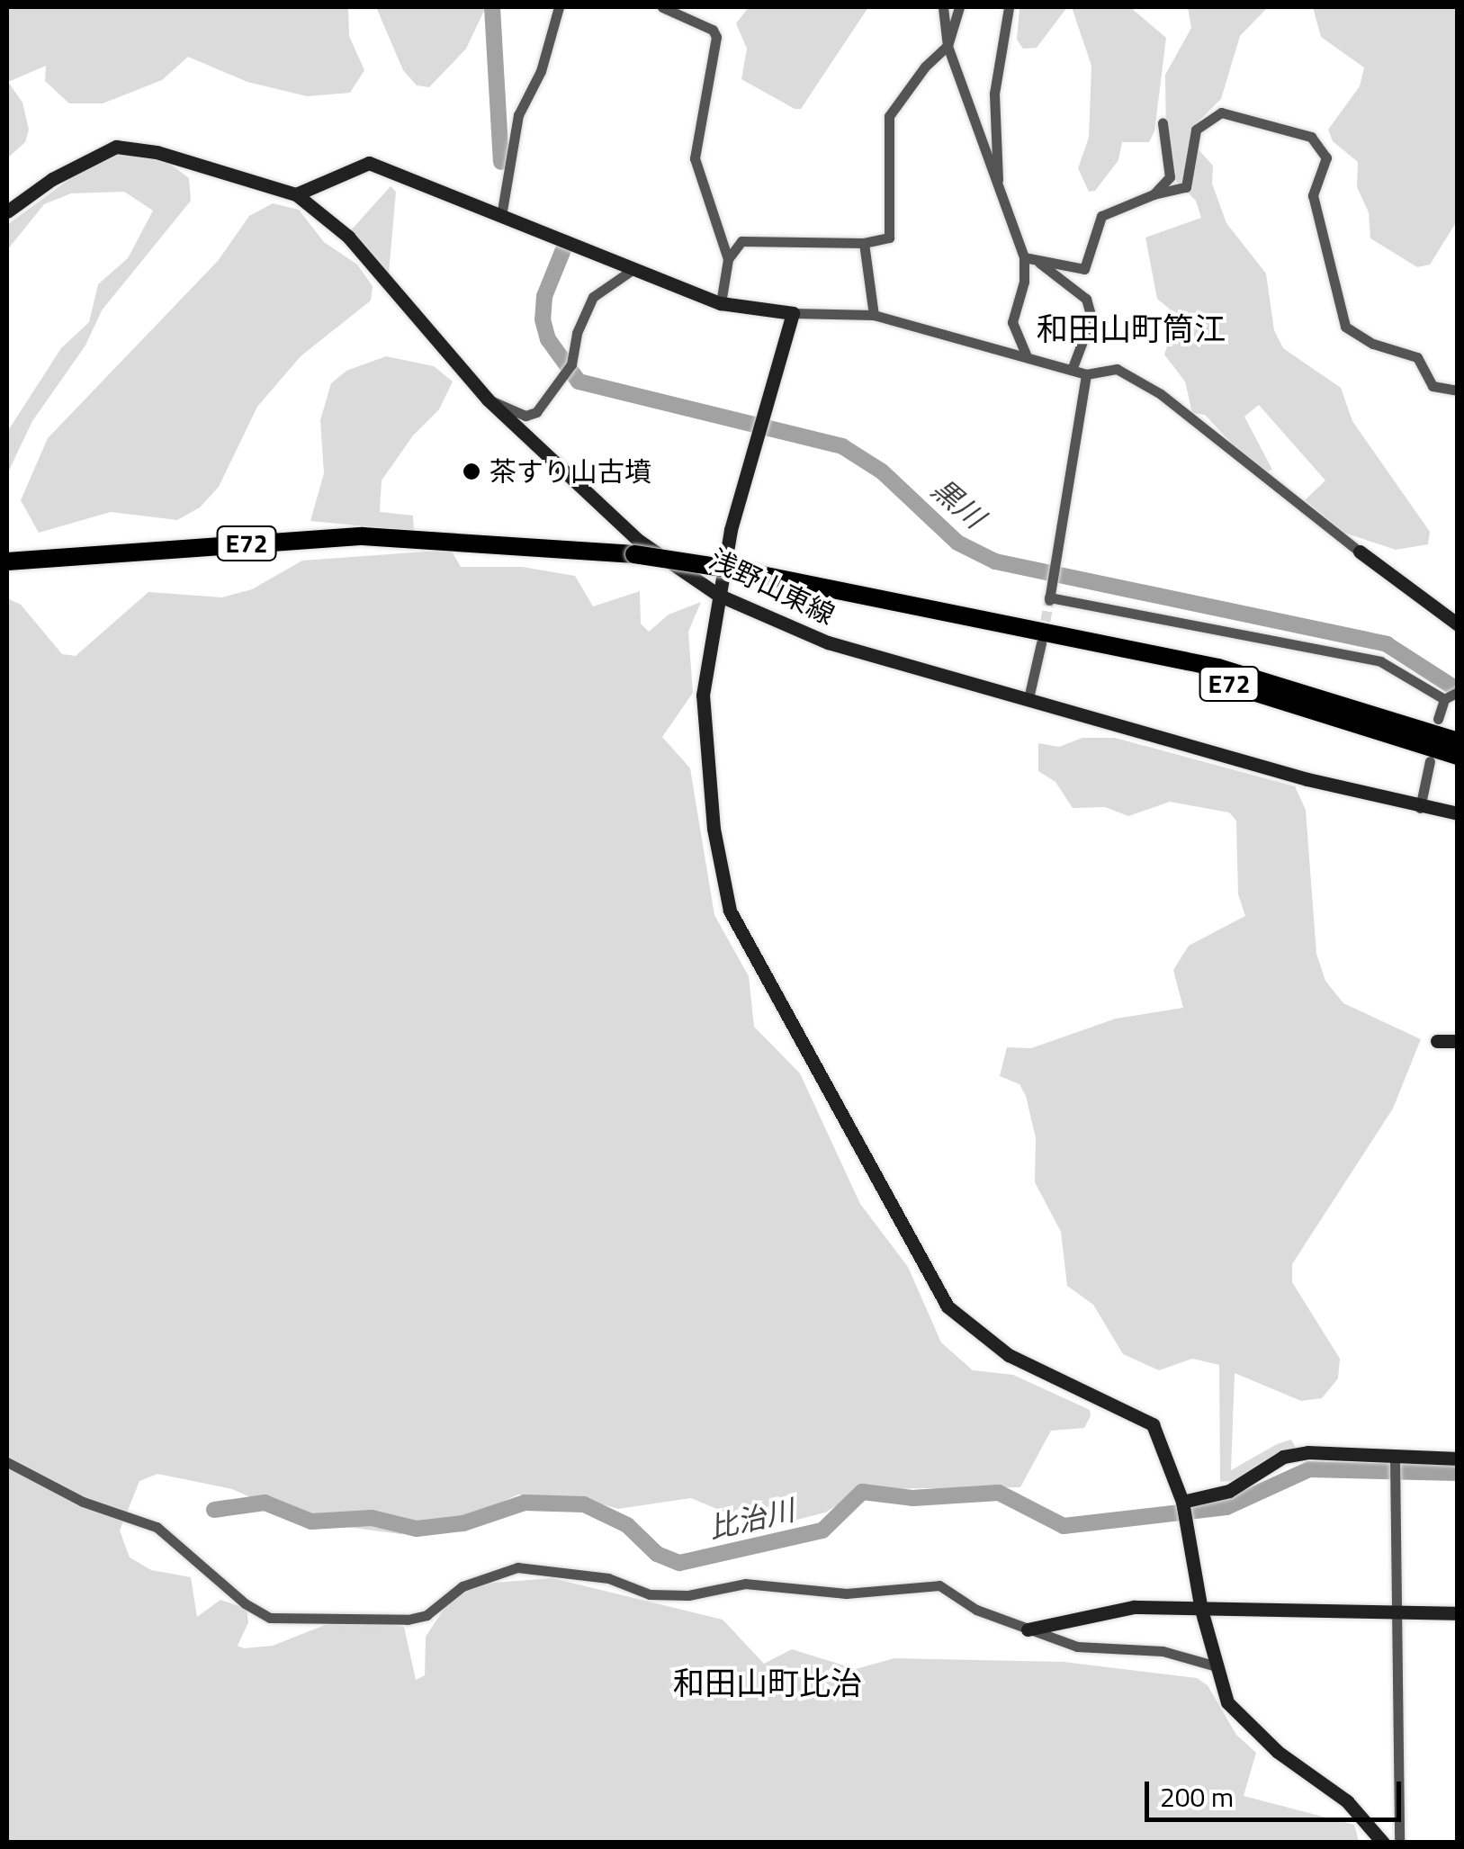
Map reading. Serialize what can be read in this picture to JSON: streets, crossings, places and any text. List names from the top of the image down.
{
  "streets": {
    "highway": ["E72"],
    "street": ["浅野山東線"]
  },
  "districts": ["和田山町筒江", "和田山町比治"],
  "water": ["黒川", "比治川"],
  "places": ["茶すり山古墳"],
  "scale_bar": "200 m"
}
